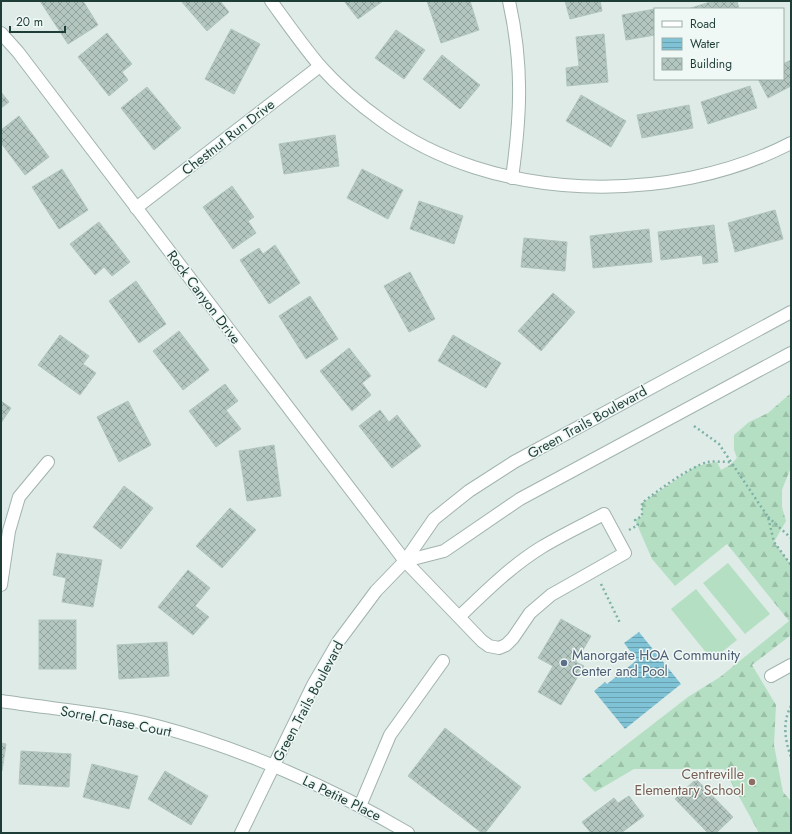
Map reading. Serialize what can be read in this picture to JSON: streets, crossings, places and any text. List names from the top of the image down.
{
  "streets": {
    "street": [
      "Chestnut Run Drive",
      "Rock Canyon Drive",
      "Green Trails Boulevard",
      "Sorrel Chase Court",
      "La Petite Place"
    ]
  },
  "crossings": [
    ["Chestnut Run Drive", "Rock Canyon Drive"],
    ["Rock Canyon Drive", "Green Trails Boulevard"],
    ["Green Trails Boulevard", "Sorrel Chase Court"],
    ["Green Trails Boulevard", "La Petite Place"],
    ["Sorrel Chase Court", "La Petite Place"]
  ],
  "places": ["Manorgate HOA Community Center and Pool", "Centreville Elementary School"],
  "legend": ["Road", "Water", "Building"],
  "scale_bar": "20 m"
}
